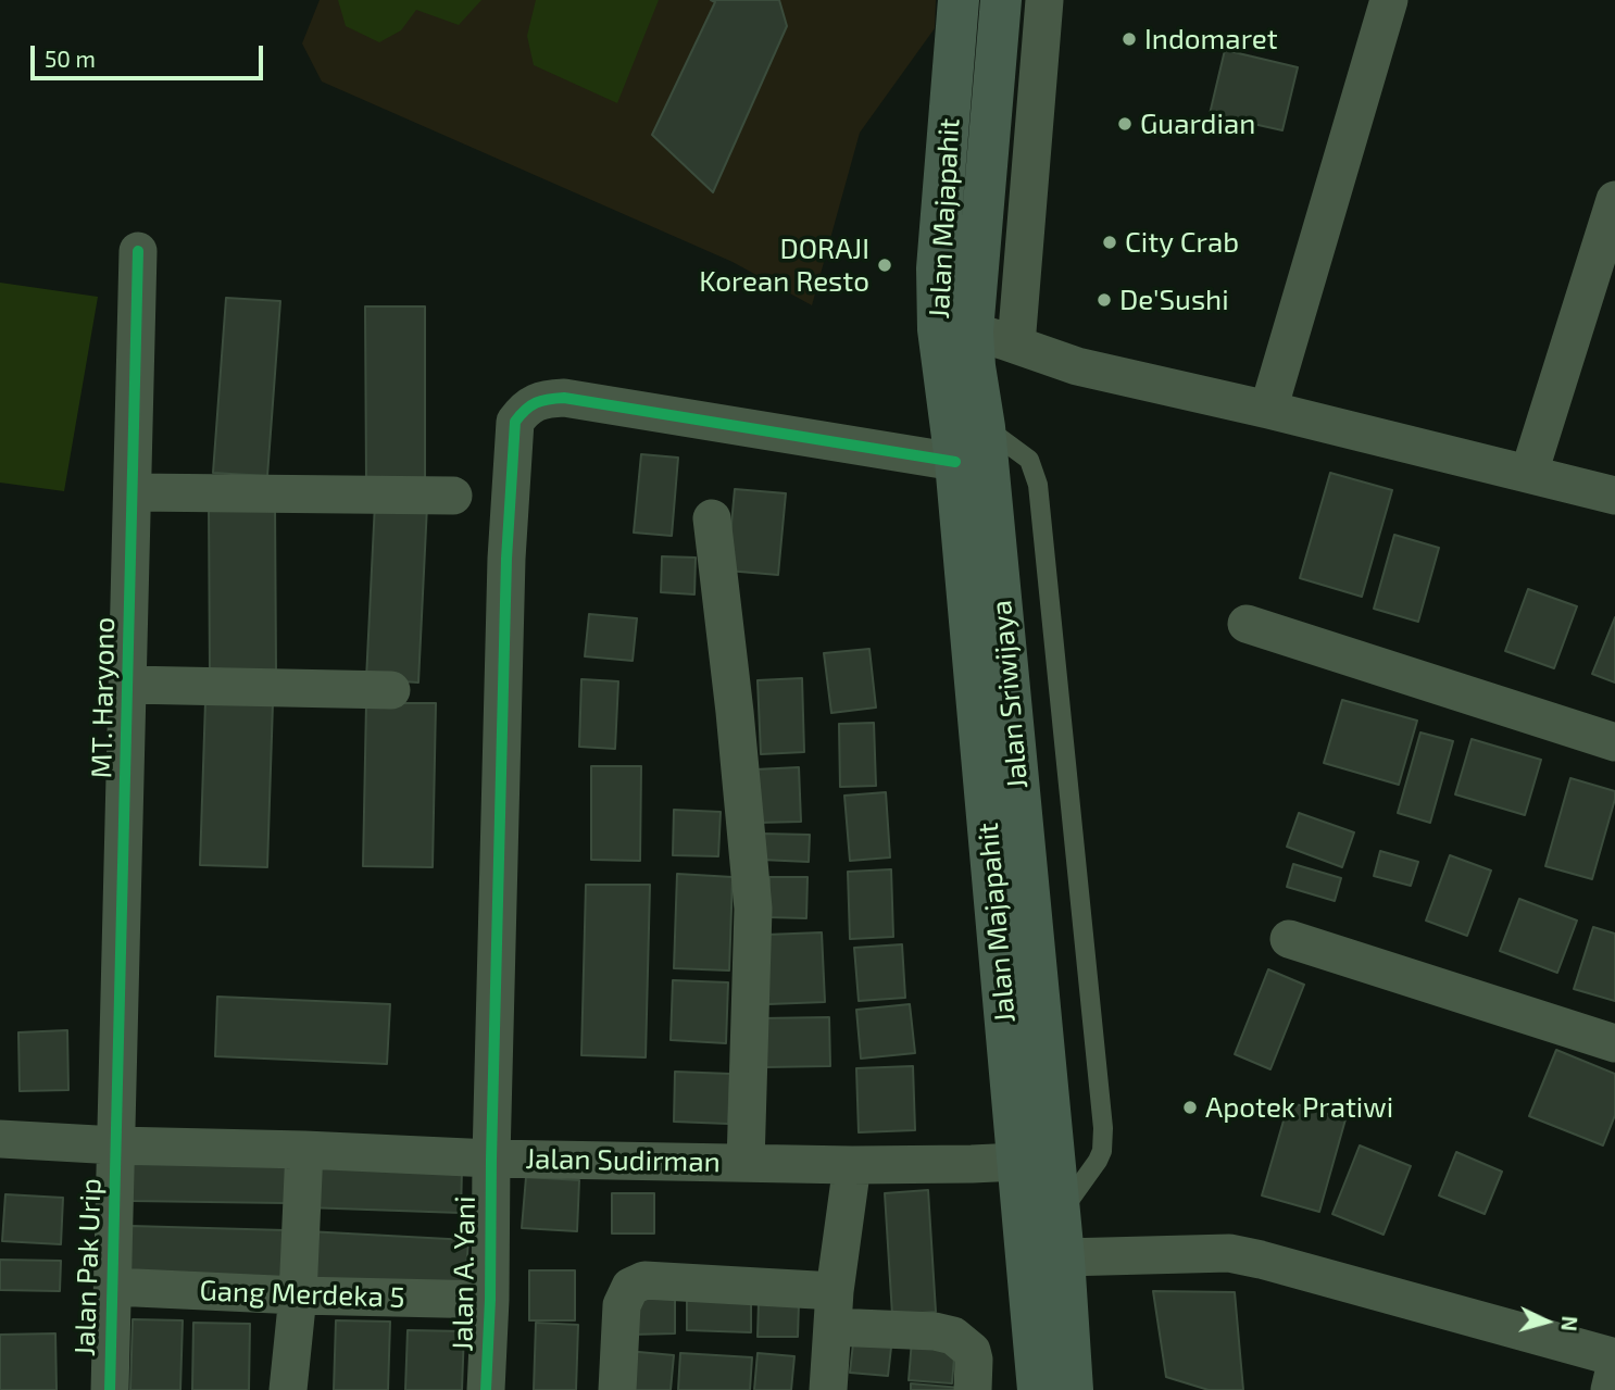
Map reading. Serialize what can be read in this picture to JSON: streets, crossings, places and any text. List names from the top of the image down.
{
  "streets": {
    "main road": ["Jalan Majapahit", "Jalan Sriwijaya"],
    "street": [
      "MT. Haryono",
      "Jalan Sudirman",
      "Jalan Pak Urip",
      "Jalan A. Yani",
      "Gang Merdeka 5"
    ]
  },
  "crossings": [
    ["Jalan Majapahit", "Jalan Sriwijaya"],
    ["Jalan Majapahit", "Jalan Sudirman"],
    ["Jalan Majapahit", "Jalan A. Yani"],
    ["MT. Haryono", "Jalan Sudirman"],
    ["MT. Haryono", "Jalan Pak Urip"],
    ["Jalan Sudirman", "Jalan Pak Urip"],
    ["Jalan Sudirman", "Jalan A. Yani"],
    ["Jalan Pak Urip", "Gang Merdeka 5"],
    ["Jalan A. Yani", "Gang Merdeka 5"]
  ],
  "places": [
    "Indomaret",
    "Guardian",
    "City Crab",
    "DORAJI Korean Resto",
    "De'Sushi",
    "Apotek Pratiwi"
  ],
  "scale_bar": "50 m",
  "north": "right"
}
